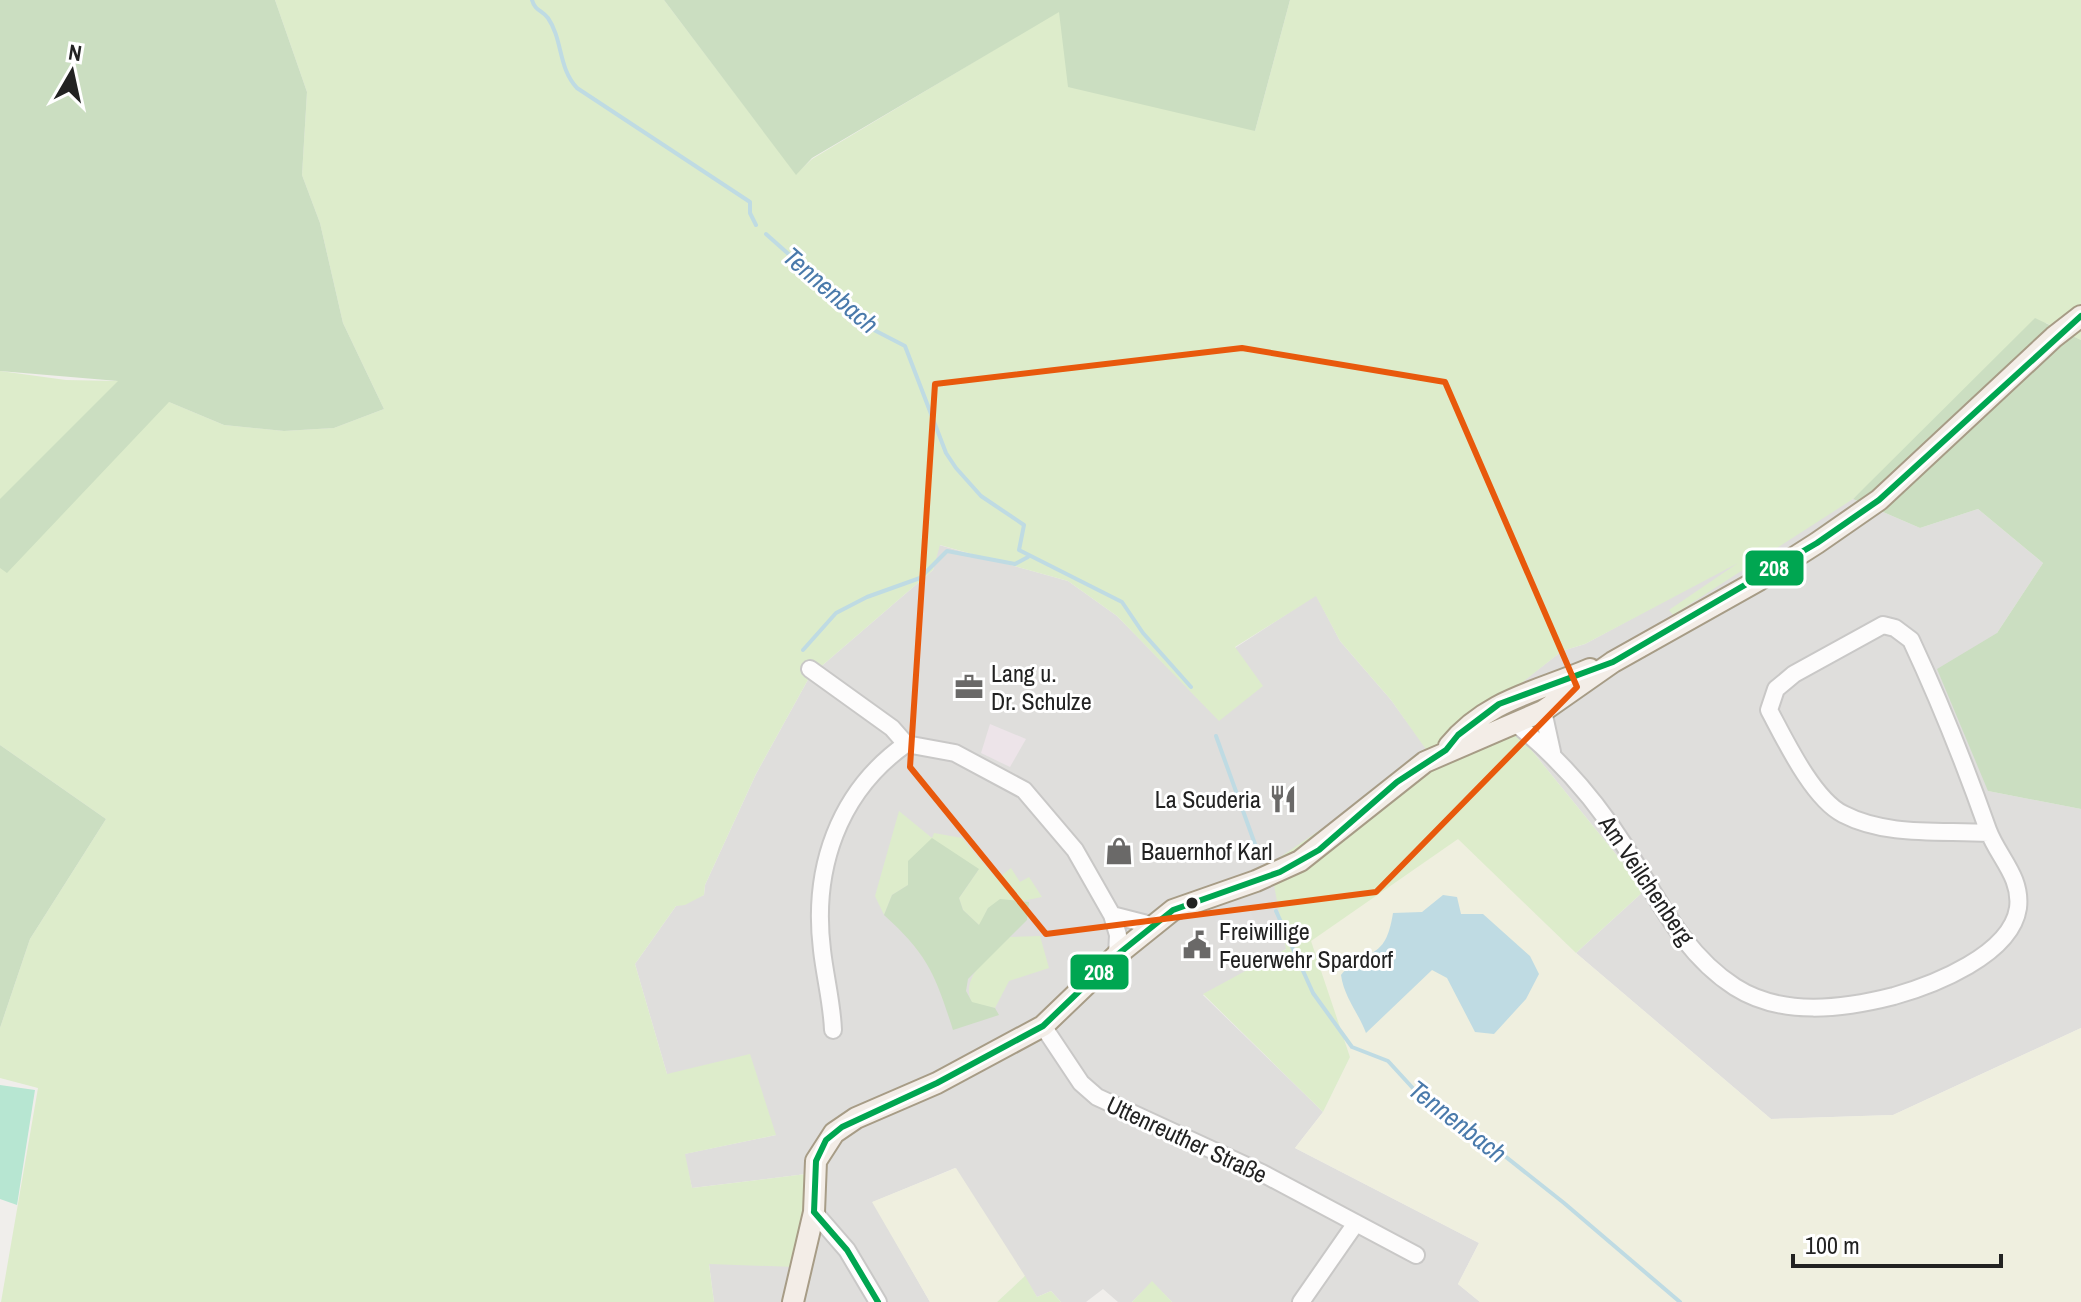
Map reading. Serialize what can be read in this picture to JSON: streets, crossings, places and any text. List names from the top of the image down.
{
  "streets": {
    "street": ["Am Veilchenberg", "Uttenreuther Straße"]
  },
  "water": ["Tennenbach"],
  "places": {
    "office": ["Lang u. Dr. Schulze"],
    "restaurant": ["La Scuderia"],
    "shop": ["Bauernhof Karl"],
    "public building": ["Freiwillige Feuerwehr Spardorf"]
  },
  "lines": ["transit line 208"],
  "scale_bar": "100 m",
  "north": "top"
}
